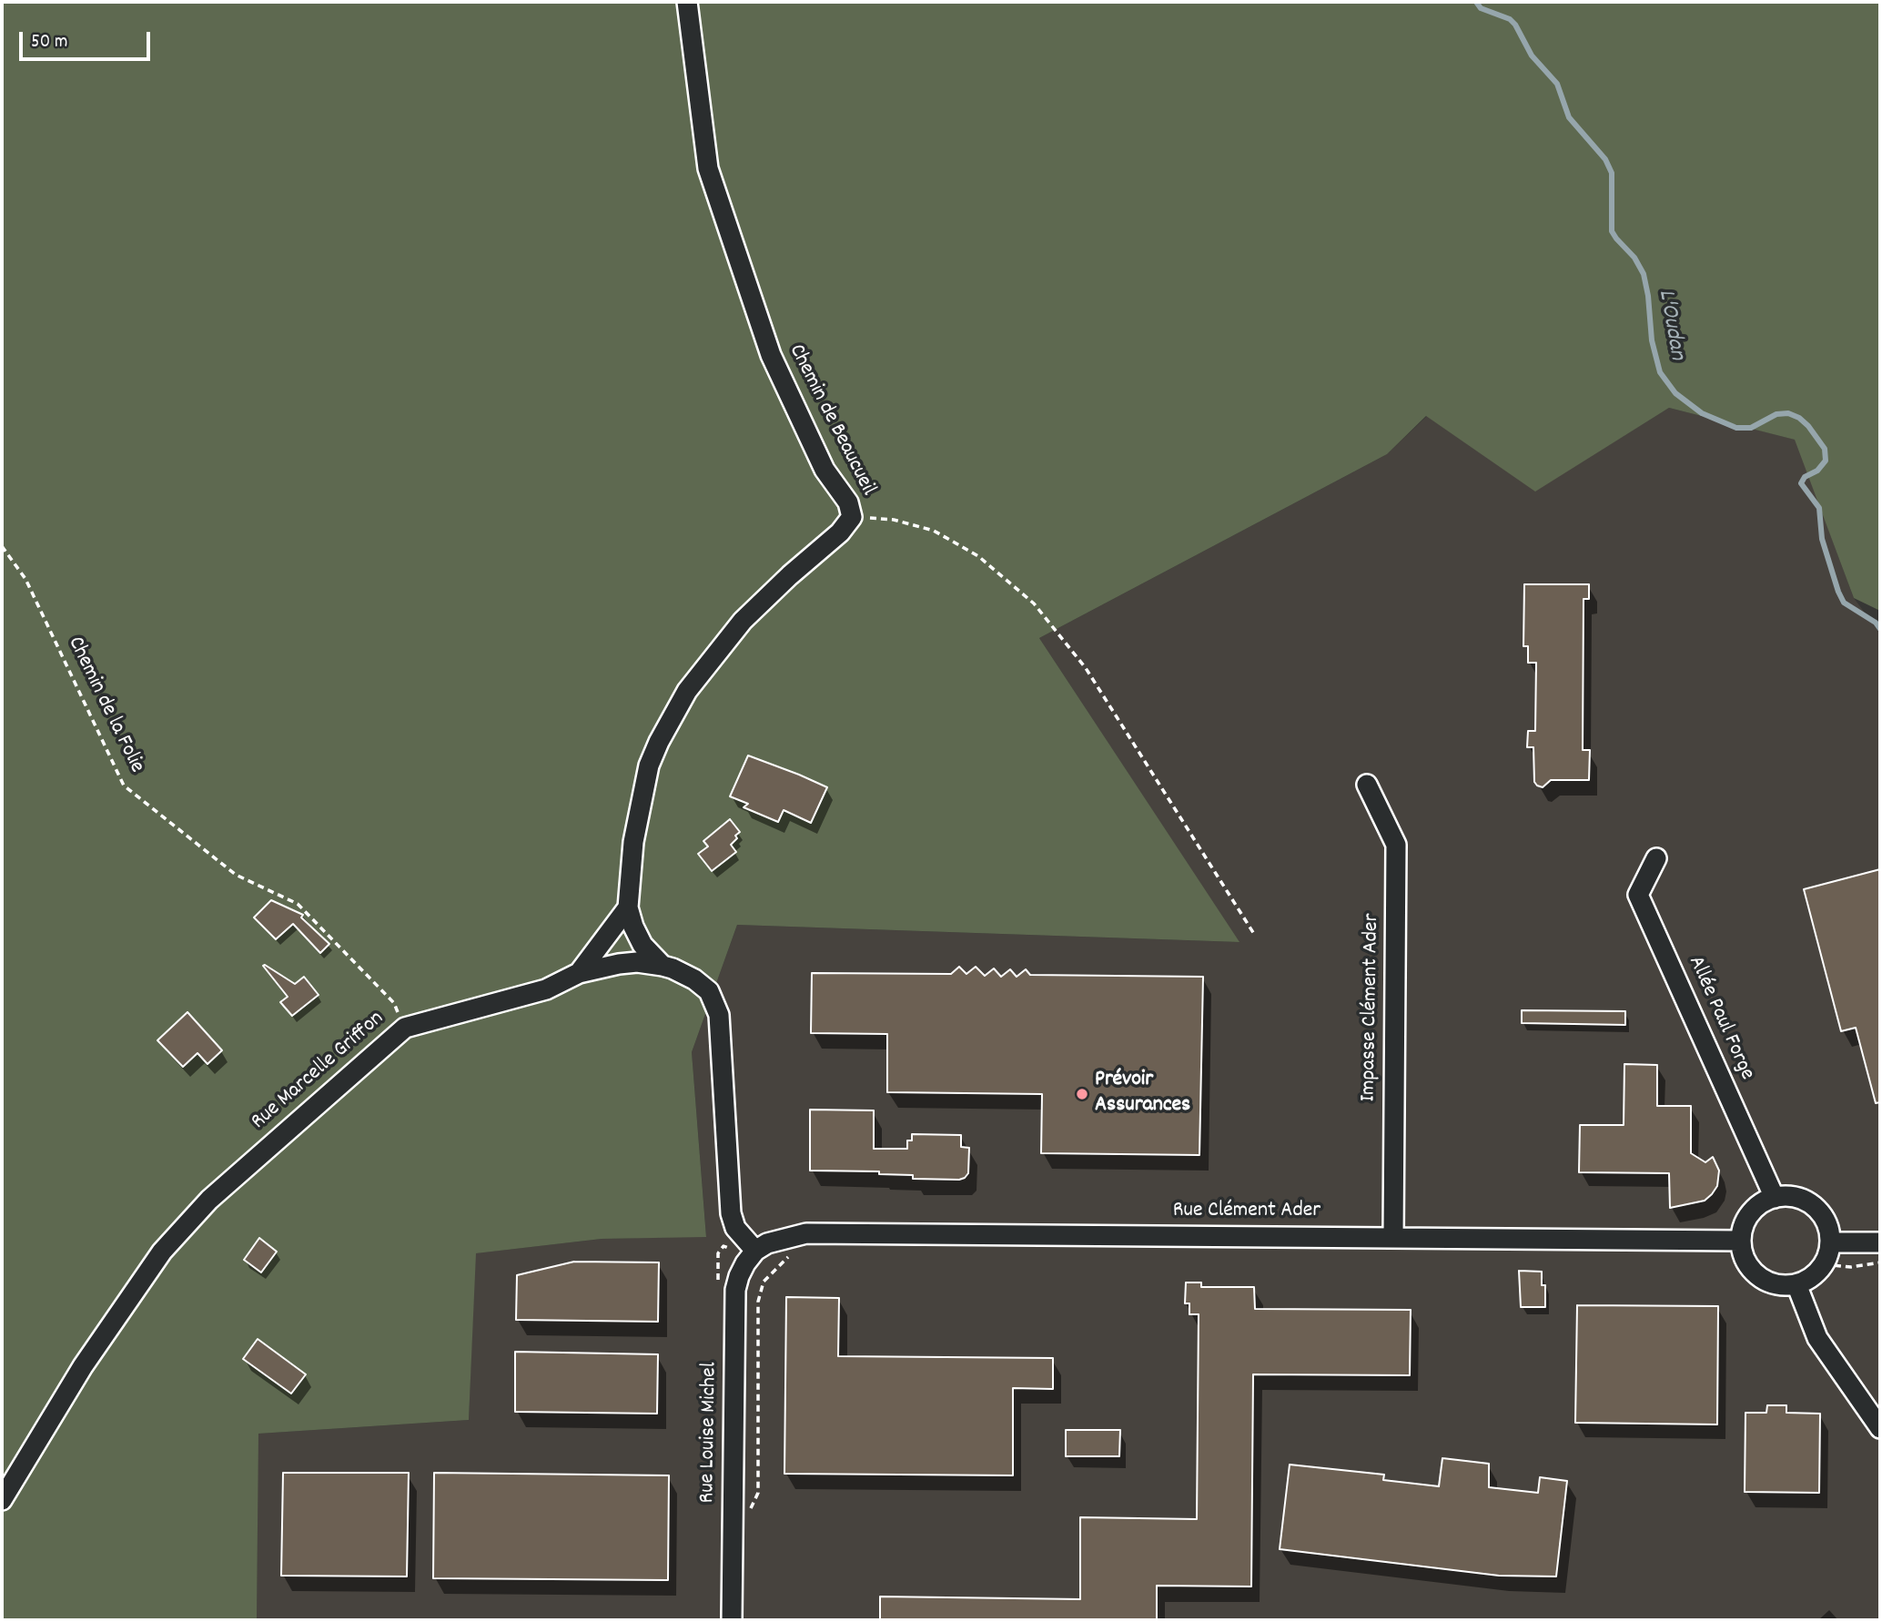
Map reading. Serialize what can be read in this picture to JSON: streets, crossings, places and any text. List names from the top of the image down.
{
  "streets": {
    "street": [
      "Chemin de Beaucueil",
      "Impasse Clément Ader",
      "Allée Paul Forge",
      "Rue Marcelle Griffon",
      "Rue Clément Ader",
      "Rue Louise Michel"
    ],
    "path": ["Chemin de la Folie"]
  },
  "crossings": [
    ["Chemin de Beaucueil", "Rue Marcelle Griffon"],
    ["Chemin de la Folie", "Rue Marcelle Griffon"],
    ["Impasse Clément Ader", "Rue Clément Ader"],
    ["Allée Paul Forge", "Rue Clément Ader"],
    ["Rue Marcelle Griffon", "Rue Clément Ader"],
    ["Rue Marcelle Griffon", "Rue Louise Michel"],
    ["Rue Clément Ader", "Rue Louise Michel"]
  ],
  "water": ["L'Oudan"],
  "places": ["Prévoir Assurances"],
  "scale_bar": "50 m"
}
